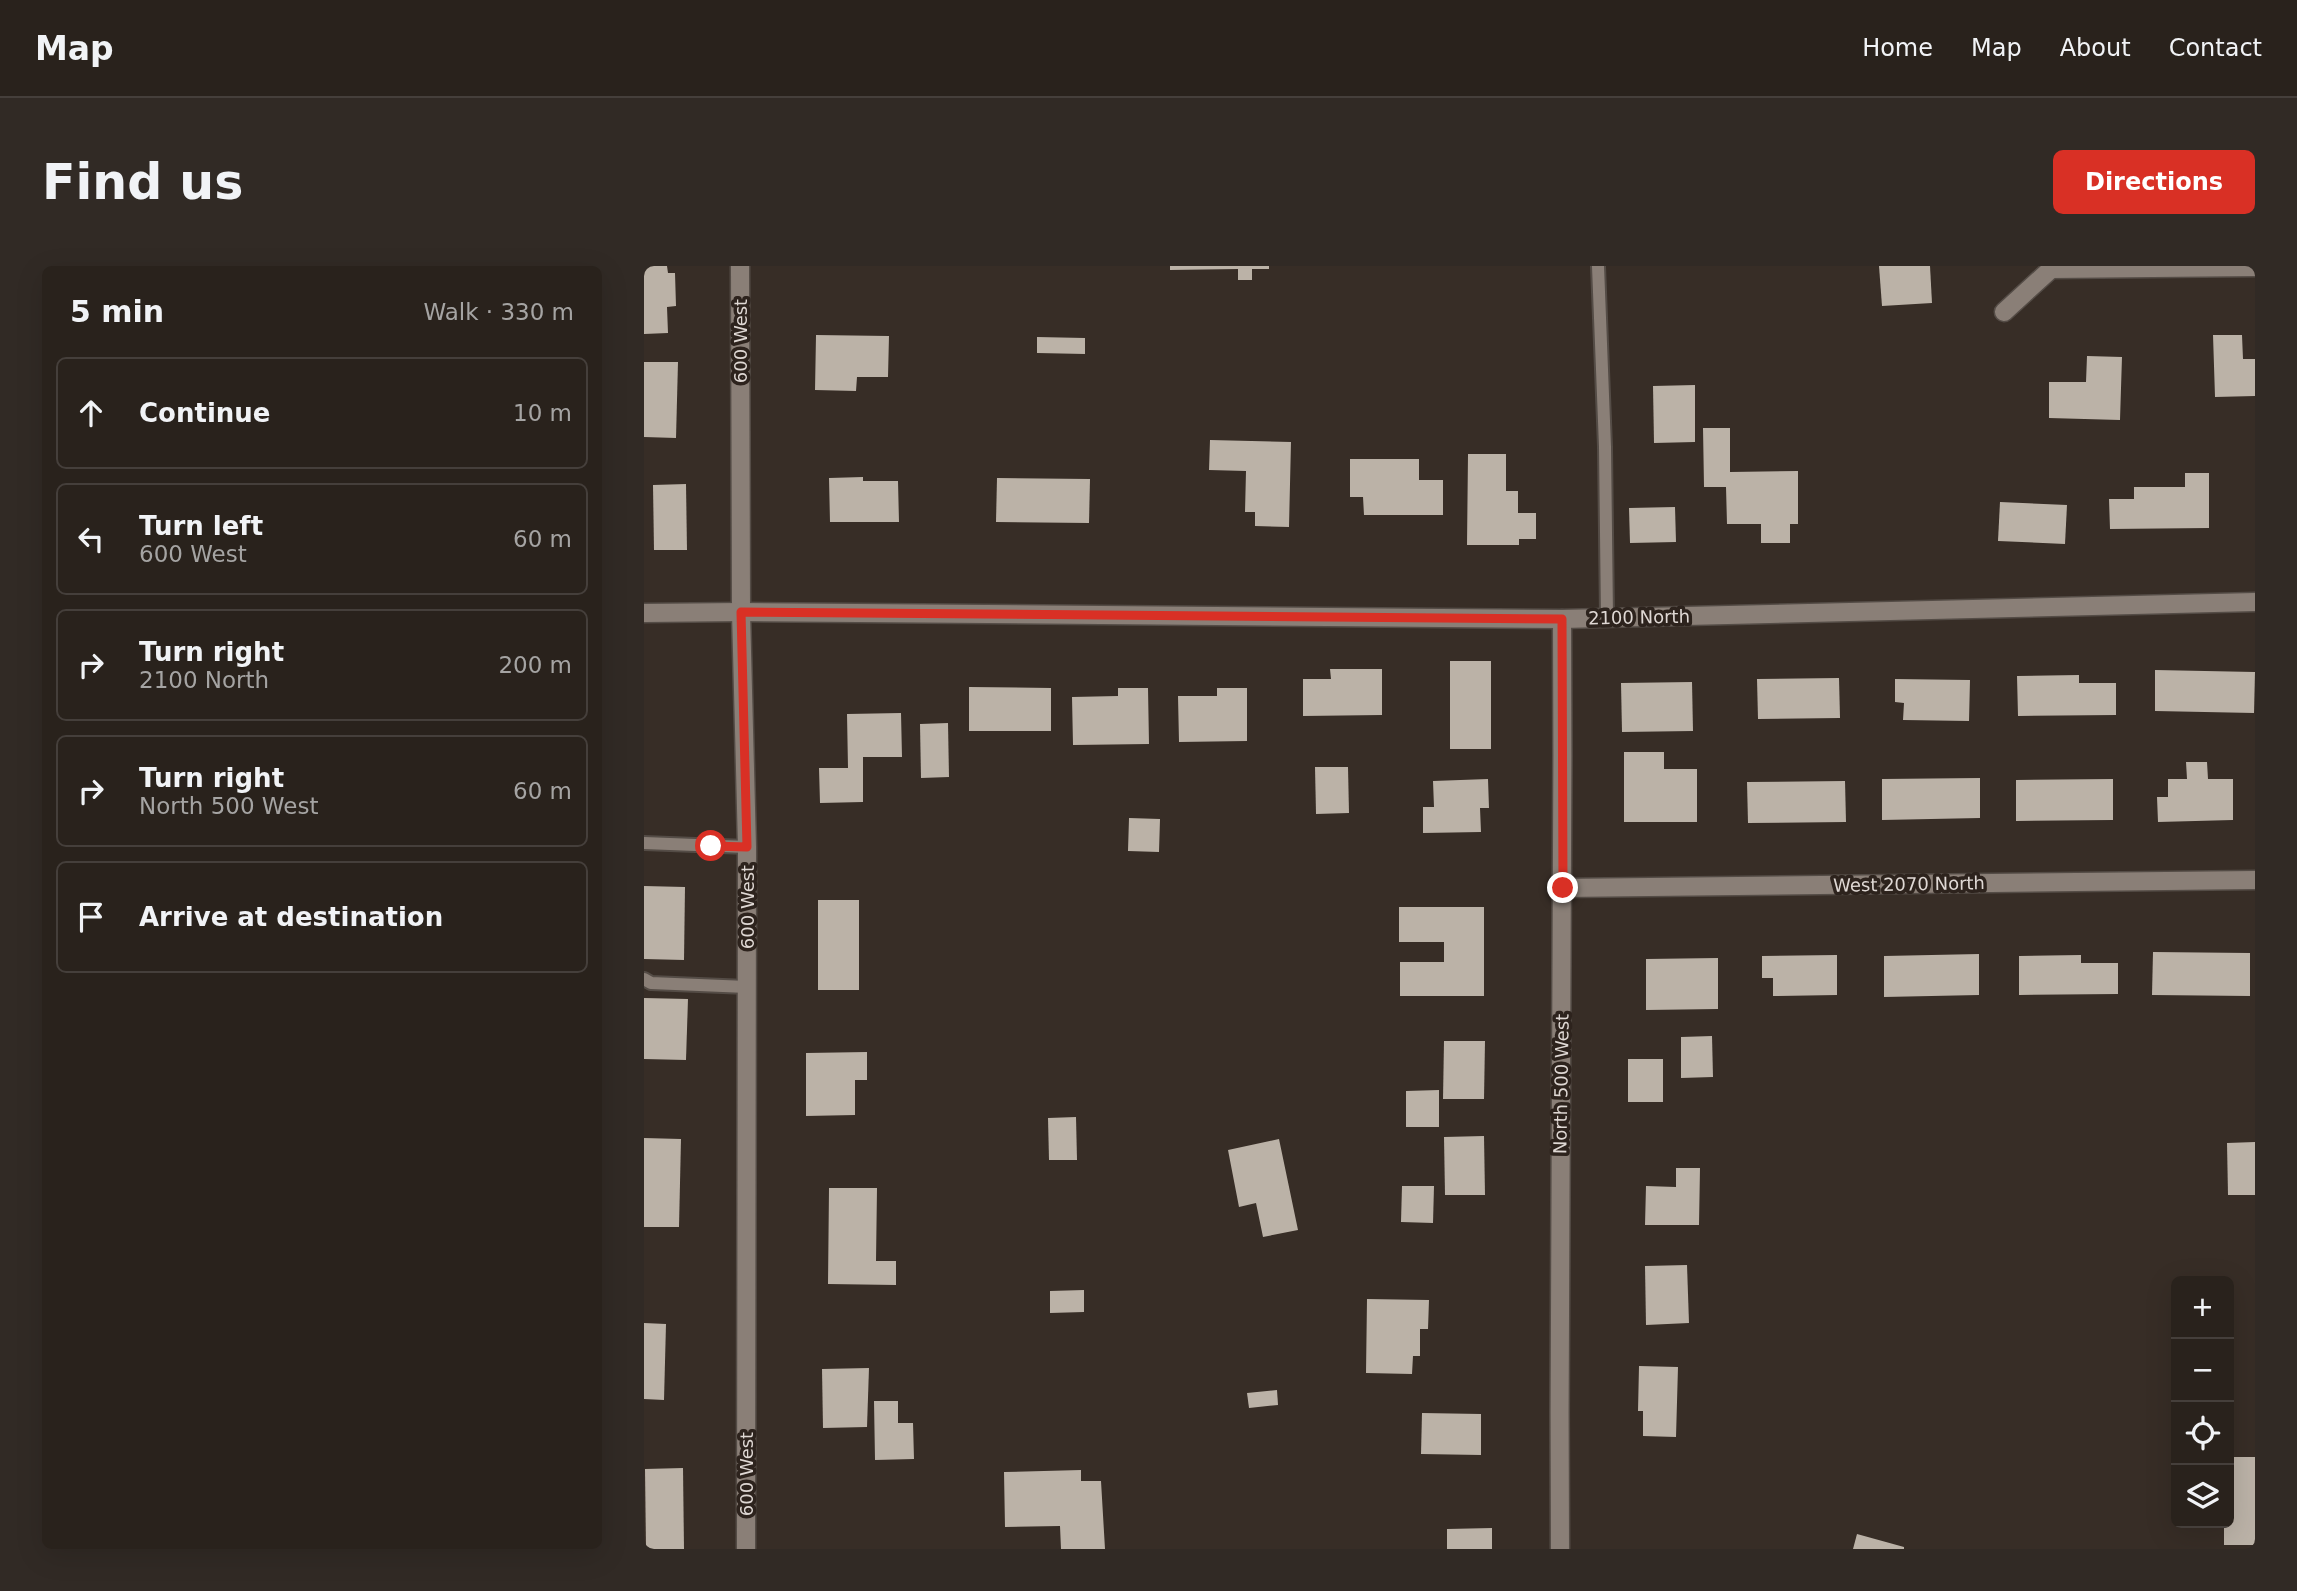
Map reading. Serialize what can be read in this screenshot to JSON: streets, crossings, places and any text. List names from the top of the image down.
{
  "streets": {
    "street": [
      "600 West",
      "2100 North",
      "West 2070 North",
      "North 500 West"
    ]
  },
  "crossings": [
    ["600 West", "2100 North"],
    ["2100 North", "North 500 West"],
    ["West 2070 North", "North 500 West"]
  ],
  "page": {
    "header": "Map",
    "nav": [
      "Home",
      "Map",
      "About",
      "Contact"
    ],
    "buttons": "Directions",
    "title": "Find us",
    "heading": ["5 min", "Walk · 330 m"],
    "list": [
      ["Continue", "10 m"],
      ["Turn left", "600 West", "60 m"],
      ["Turn right", "2100 North", "200 m"],
      ["Turn right", "North 500 West", "60 m"],
      "Arrive at destination"
    ],
    "map_buttons": ["+", "−"]
  }
}
